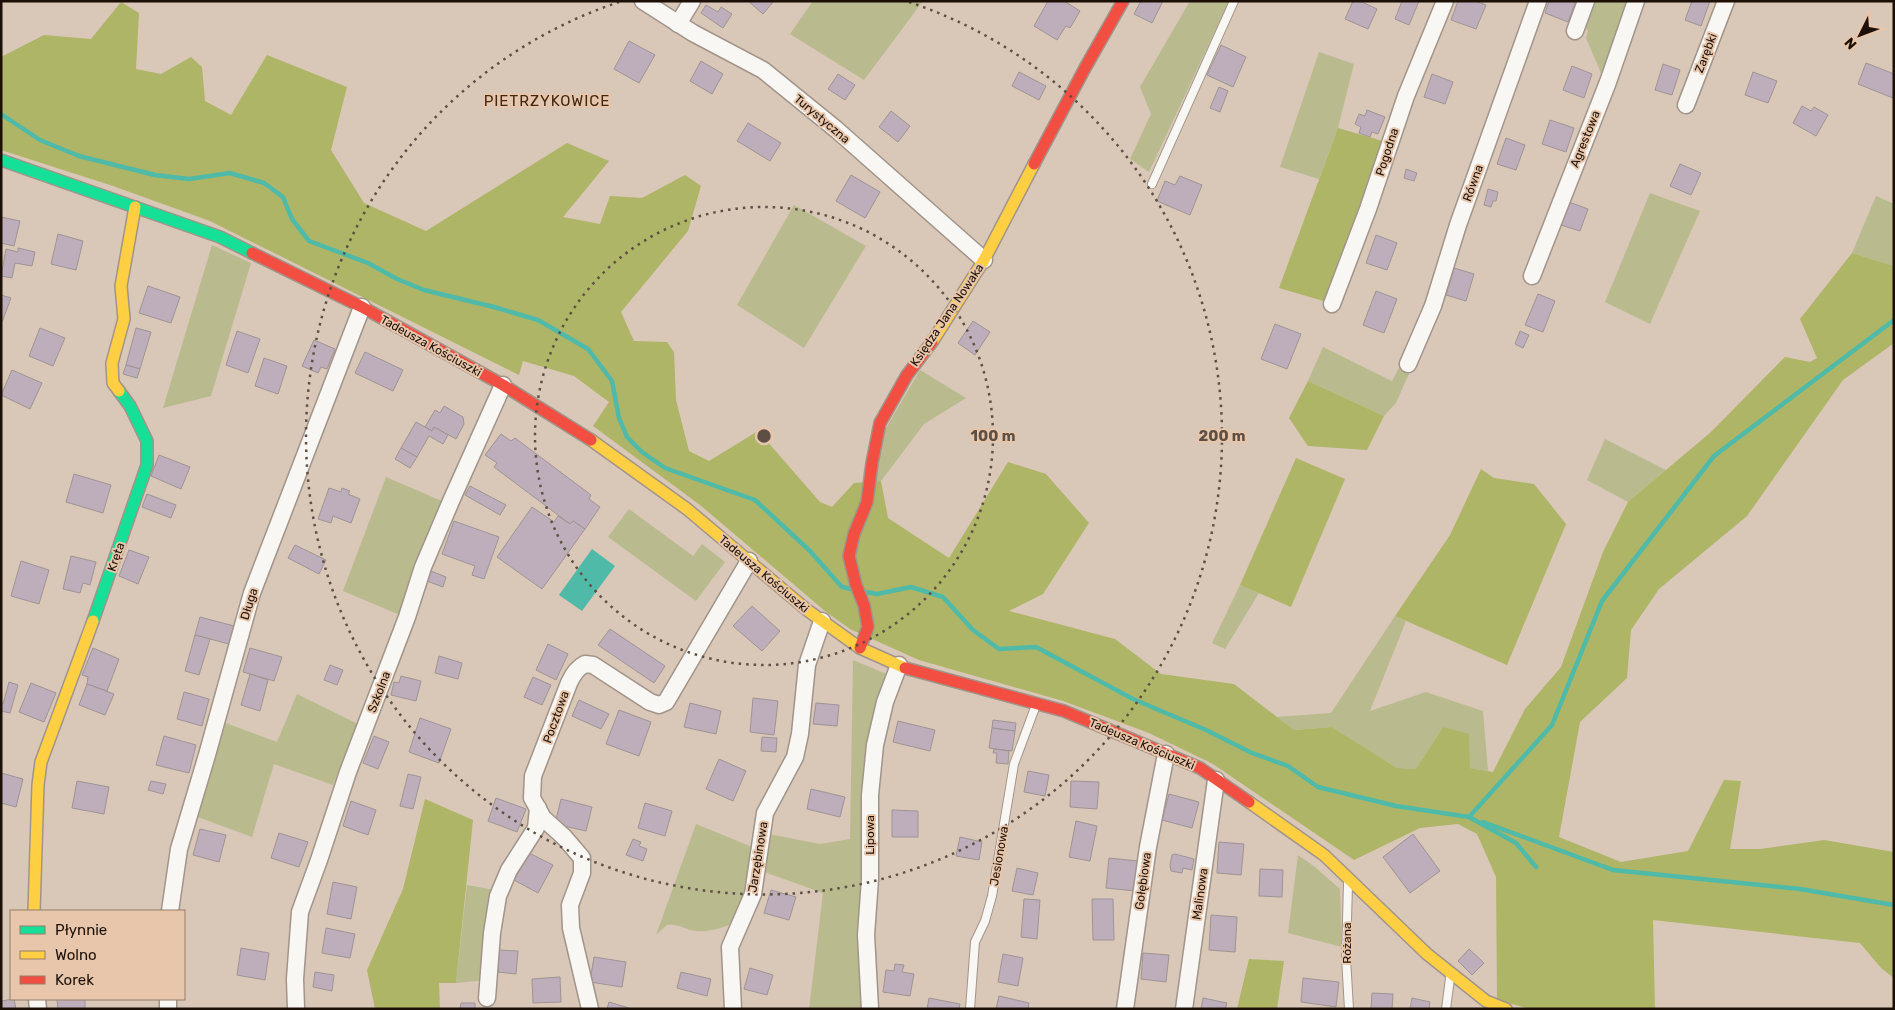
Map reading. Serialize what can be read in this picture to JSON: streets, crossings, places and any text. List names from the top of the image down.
{
  "streets": {
    "street": [
      "Zarębki",
      "Turystyczna",
      "Agrestowa",
      "Pogodna",
      "Równa",
      "Księdza Jana Nowaka",
      "Tadeusza Kościuszki",
      "Kręta",
      "Długa",
      "Szkolna",
      "Pocztowa",
      "Lipowa",
      "Jarzębinowa",
      "Gołębiowa",
      "Malinowa"
    ],
    "lane": ["Jesionowa", "Różana"]
  },
  "crossings": [
    ["Turystyczna", "Księdza Jana Nowaka"],
    ["Księdza Jana Nowaka", "Tadeusza Kościuszki"],
    ["Tadeusza Kościuszki", "Kręta"],
    ["Tadeusza Kościuszki", "Długa"],
    ["Tadeusza Kościuszki", "Szkolna"],
    ["Tadeusza Kościuszki", "Pocztowa"],
    ["Tadeusza Kościuszki", "Lipowa"],
    ["Tadeusza Kościuszki", "Jesionowa"],
    ["Tadeusza Kościuszki", "Jarzębinowa"],
    ["Tadeusza Kościuszki", "Gołębiowa"],
    ["Tadeusza Kościuszki", "Malinowa"],
    ["Tadeusza Kościuszki", "Różana"]
  ],
  "districts": ["PIETRZYKOWICE"],
  "legend": ["Płynnie", "Wolno", "Korek"],
  "north": "bottom left",
  "rings": ["100 m", "200 m"]
}
